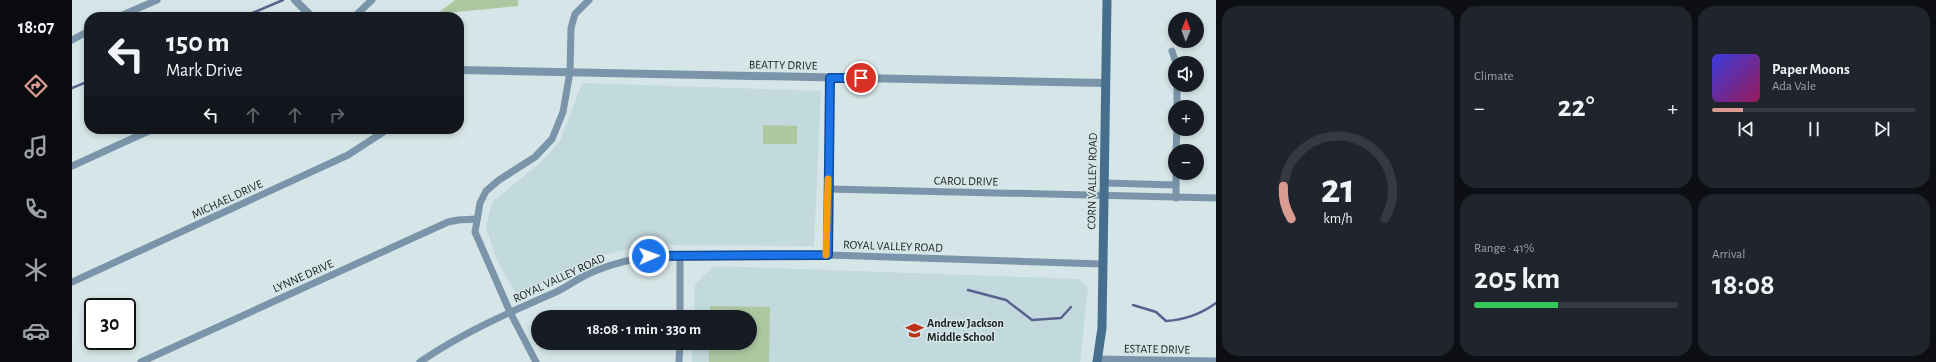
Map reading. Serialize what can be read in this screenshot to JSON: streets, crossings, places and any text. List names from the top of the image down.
{
  "streets": {
    "main road": ["CORN VALLEY ROAD"],
    "street": [
      "BEATTY DRIVE",
      "CAROL DRIVE",
      "MICHAEL DRIVE",
      "ROYAL VALLEY ROAD",
      "LYNNE DRIVE",
      "ESTATE DRIVE"
    ]
  },
  "crossings": [
    ["BEATTY DRIVE", "CORN VALLEY ROAD"],
    ["CAROL DRIVE", "CORN VALLEY ROAD"],
    ["CORN VALLEY ROAD", "ROYAL VALLEY ROAD"],
    ["CORN VALLEY ROAD", "ESTATE DRIVE"]
  ],
  "places": {
    "school or university": ["Andrew Jackson Middle School"]
  },
  "north": "top",
  "page": {
    "tabs": "18:07",
    "tile": [
      "Climate",
      ["Range · 41%", "205 km"],
      ["Arrival", "18:08"]
    ],
    "map_buttons": ["+", "−"],
    "turn": ["150 m", "Mark Drive"],
    "song": ["Paper Moons", "Ada Vale"],
    "heat": ["−", "22°", "+"],
    "limit": "30",
    "trip": "18:08 · 1 min · 330 m",
    "gauge": ["21", "km/h"]
  }
}
